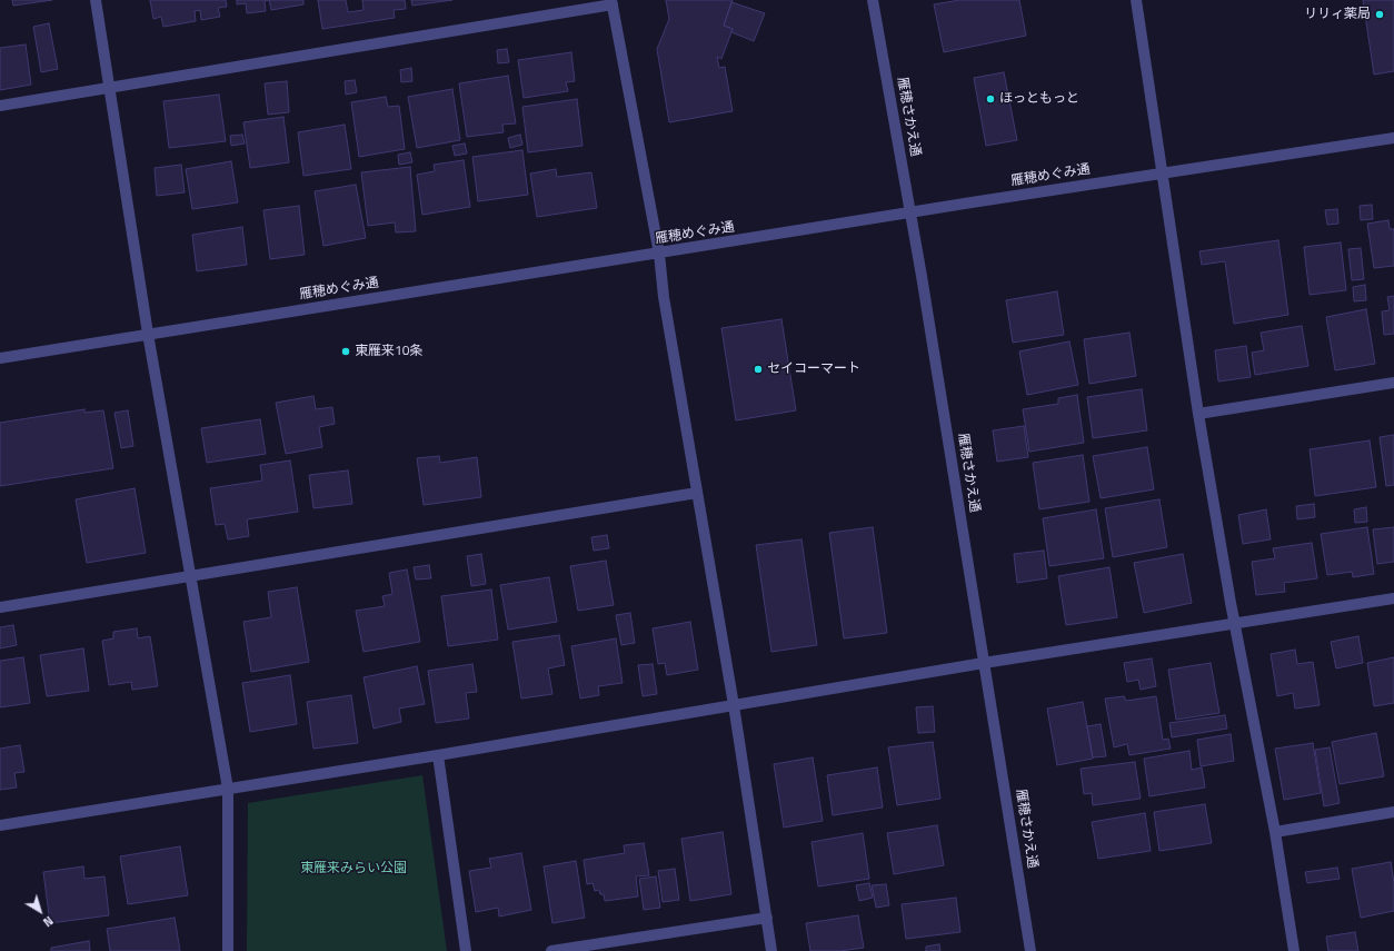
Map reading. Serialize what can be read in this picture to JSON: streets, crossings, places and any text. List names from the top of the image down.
{
  "streets": {
    "street": ["雁穂さかえ通", "雁穂めぐみ通"]
  },
  "crossings": [
    ["雁穂さかえ通", "雁穂めぐみ通"]
  ],
  "parks": ["東雁来みらい公園"],
  "places": [
    "リリィ薬局",
    "ほっともっと",
    "東雁来10条",
    "セイコーマート"
  ],
  "north": "bottom right"
}
